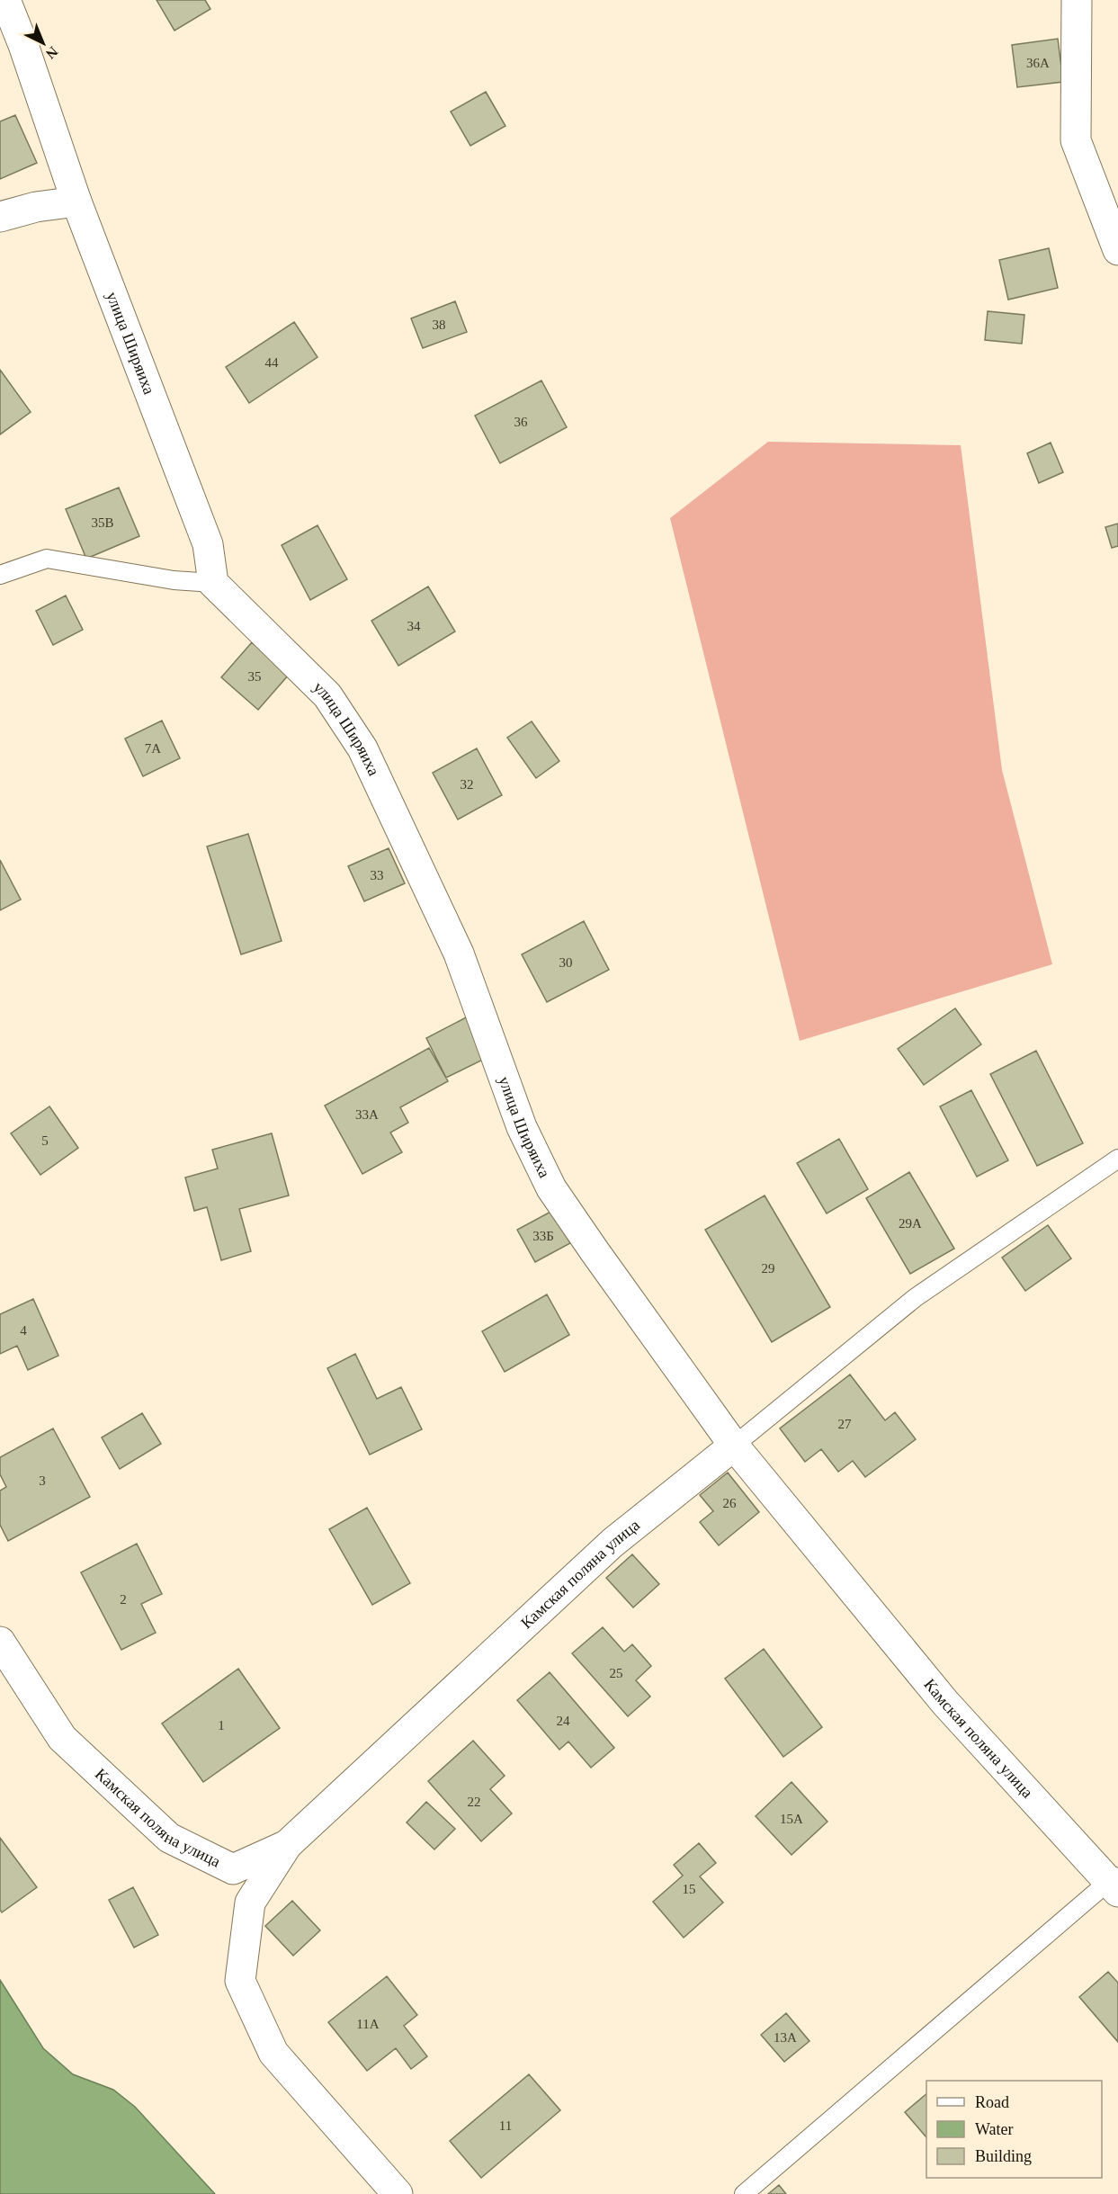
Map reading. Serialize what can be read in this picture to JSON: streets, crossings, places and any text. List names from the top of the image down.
{
  "streets": {
    "street": ["улица Ширяиха", "Камская поляна улица"]
  },
  "crossings": [
    ["улица Ширяиха", "Камская поляна улица"]
  ],
  "house_numbers": [
    "36А",
    "38",
    "44",
    "36",
    "35В",
    "34",
    "35",
    "7А",
    "32",
    "33",
    "30",
    "33А",
    "5",
    "29А",
    "33Б",
    "29",
    "4",
    "27",
    "3",
    "26",
    "2",
    "25",
    "24",
    "1",
    "22",
    "15А",
    "15",
    "11А",
    "13А",
    "11"
  ],
  "legend": ["Road", "Water", "Building"],
  "north": "bottom right"
}
